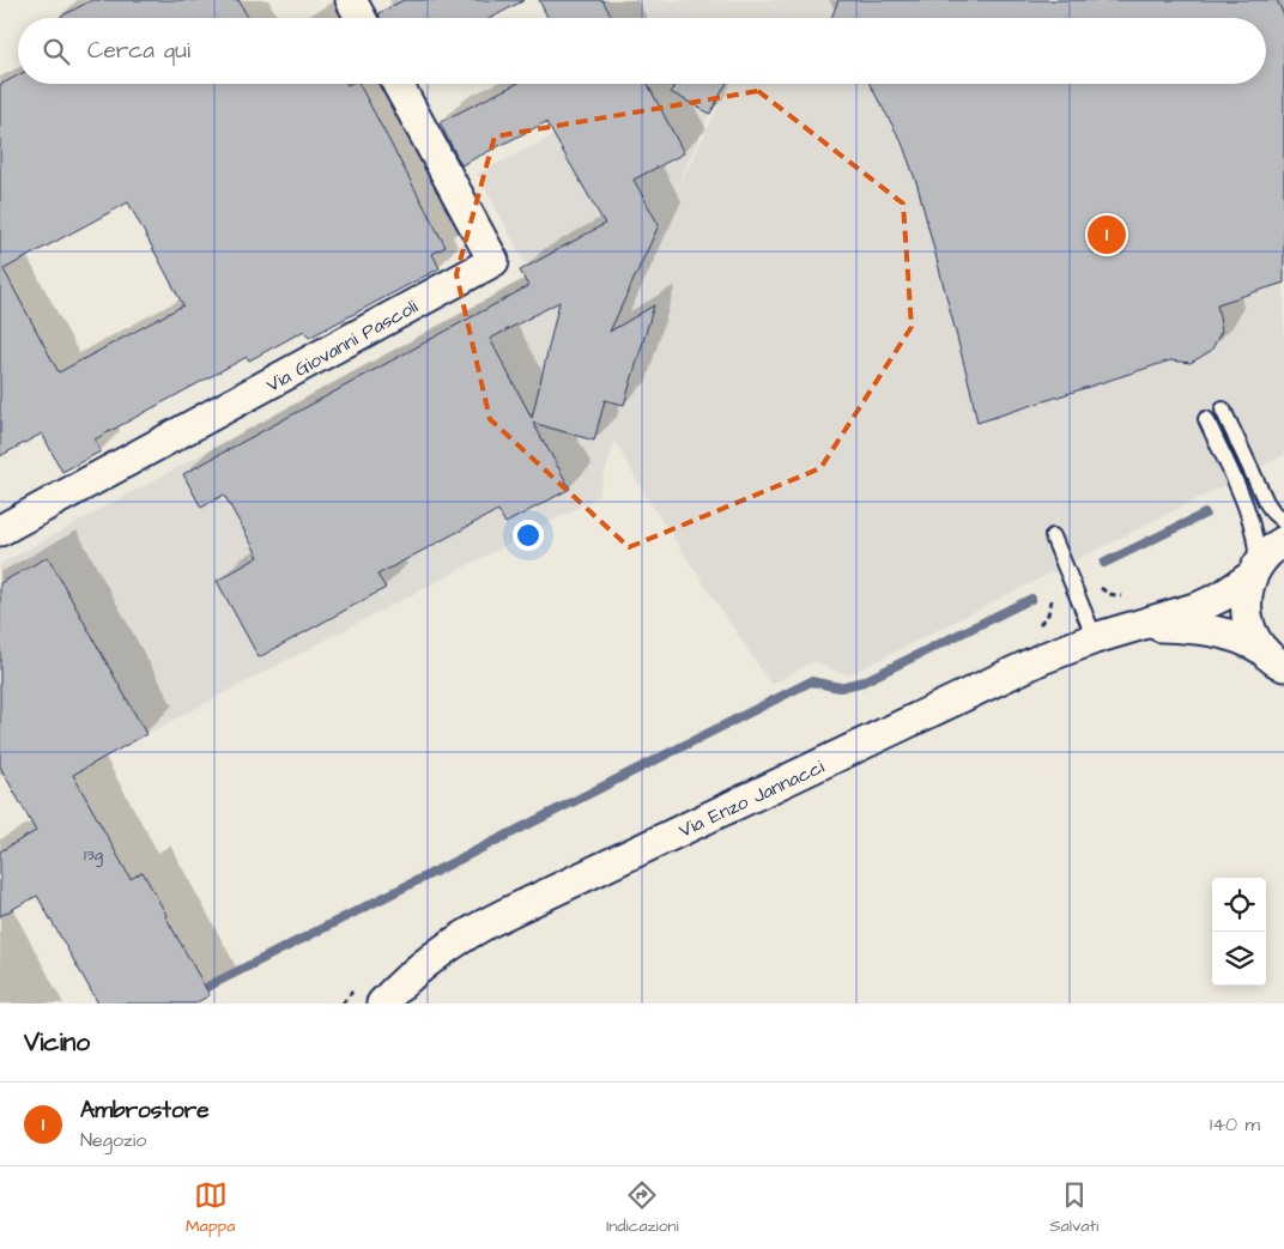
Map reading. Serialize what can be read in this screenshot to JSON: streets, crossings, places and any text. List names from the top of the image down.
{
  "streets": {
    "street": ["Via Giovanni Pascoli", "Via Enzo Jannacci"]
  },
  "house_numbers": ["13g"],
  "page": {
    "search": "Cerca qui",
    "pins": "1",
    "heading": "Vicino",
    "list": [
      {
        "mark": "1",
        "name": "Ambrostore",
        "note": "Negozio",
        "value": "140 m"
      }
    ],
    "nav": ["Mappa", "Indicazioni", "Salvati"]
  }
}
